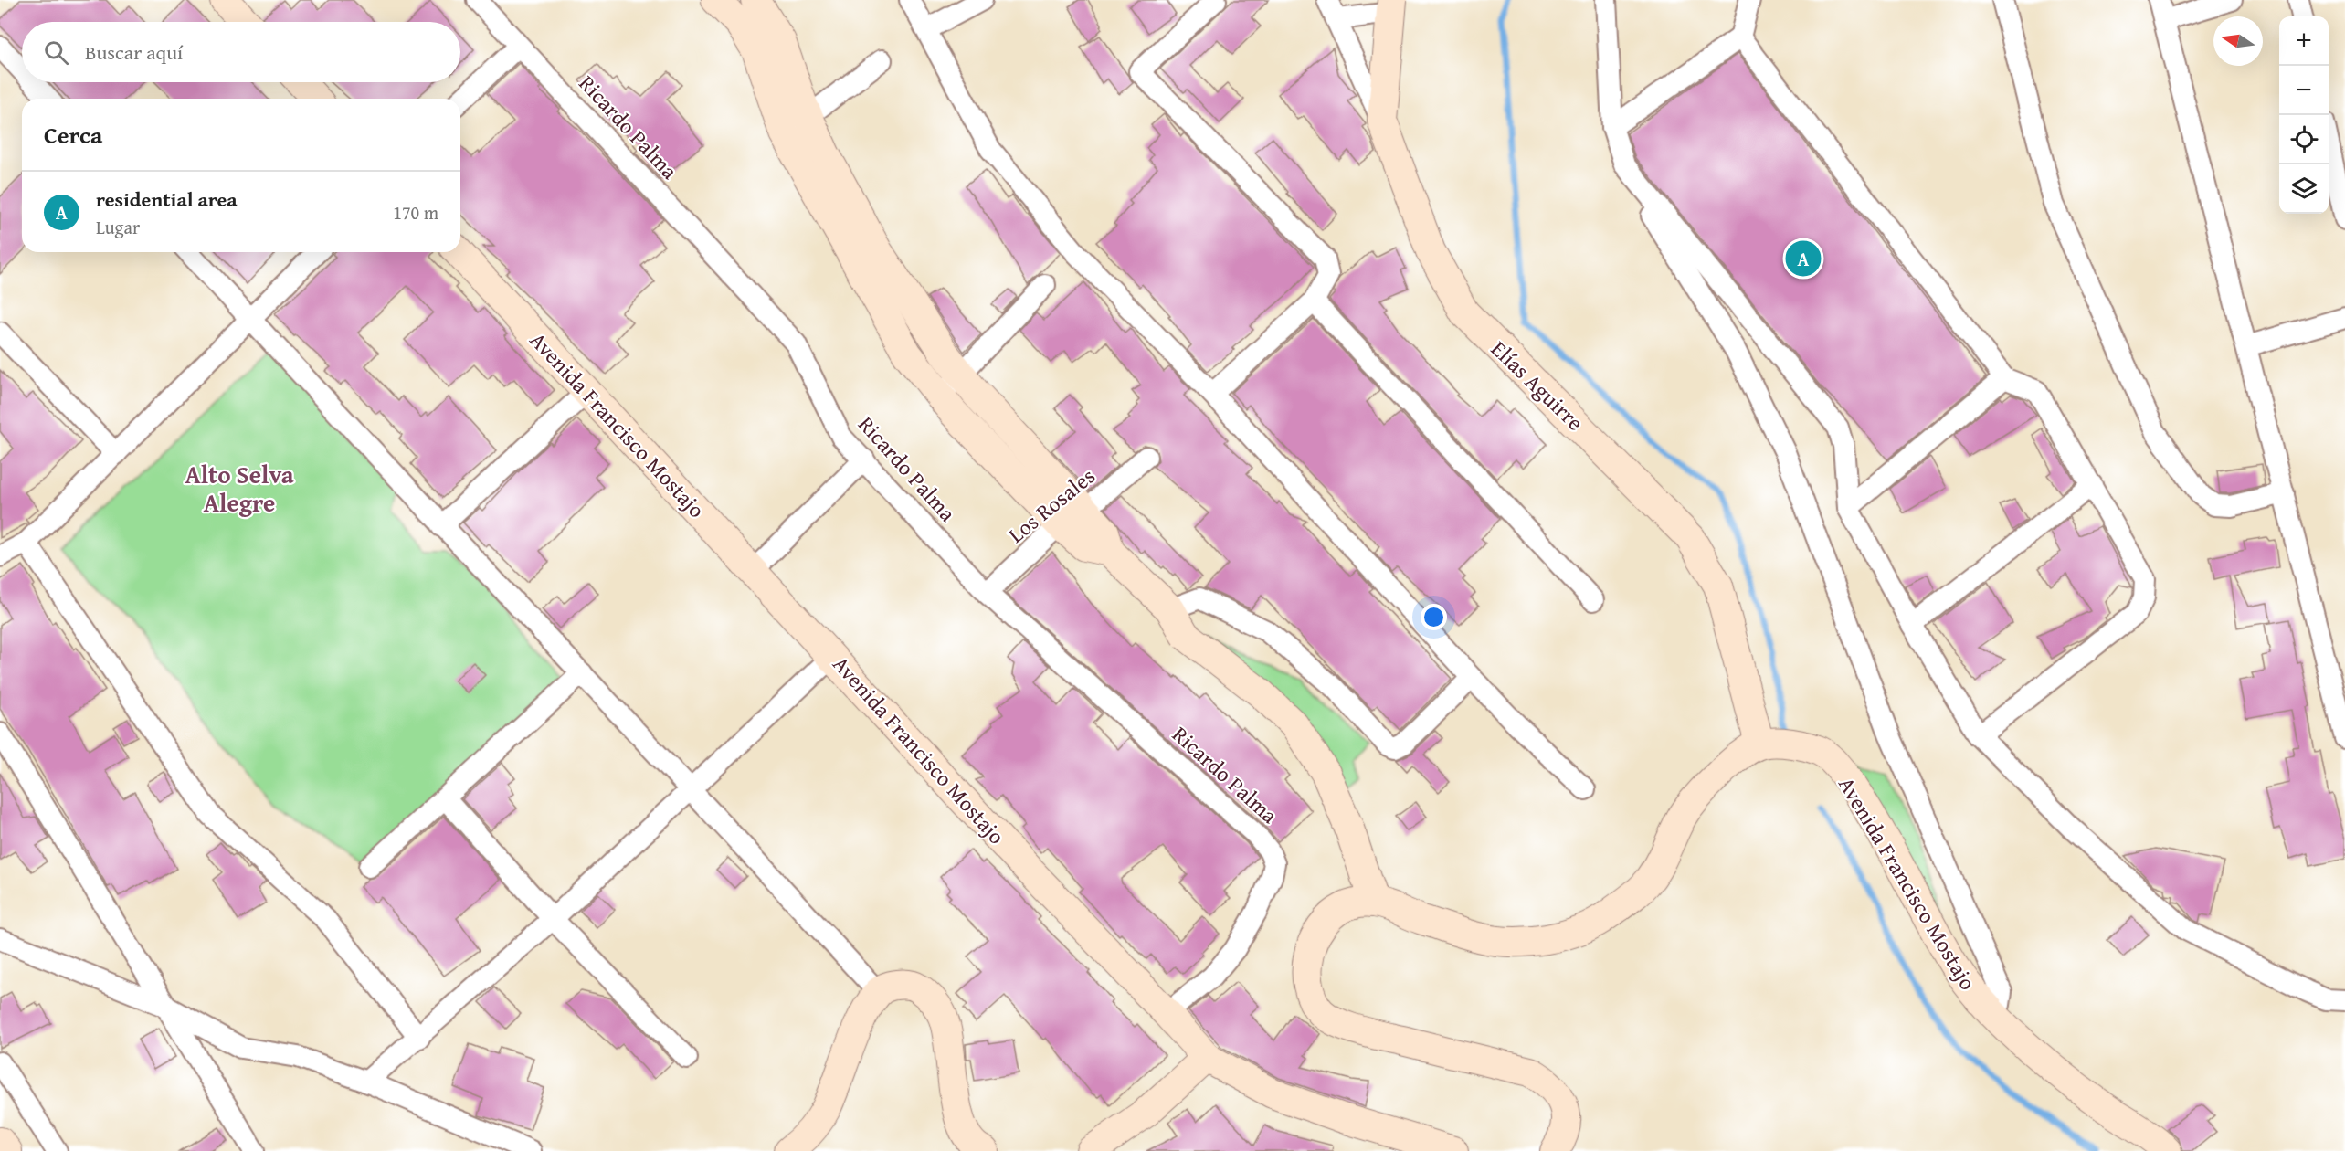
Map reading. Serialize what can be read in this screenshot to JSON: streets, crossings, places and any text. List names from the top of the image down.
{
  "streets": {
    "street": [
      "Ricardo Palma",
      "Elías Aguirre",
      "Avenida Francisco Mostajo",
      "Los Rosales"
    ]
  },
  "crossings": [
    ["Ricardo Palma", "Avenida Francisco Mostajo"],
    ["Ricardo Palma", "Los Rosales"],
    ["Elías Aguirre", "Avenida Francisco Mostajo"]
  ],
  "districts": ["Alto Selva Alegre"],
  "north": "left",
  "page": {
    "map_buttons": ["+", "−"],
    "search": "Buscar aquí",
    "heading": "Cerca",
    "list": [
      {
        "mark": "A",
        "name": "residential area",
        "note": "Lugar",
        "value": "170 m"
      }
    ],
    "pins": "A"
  }
}
